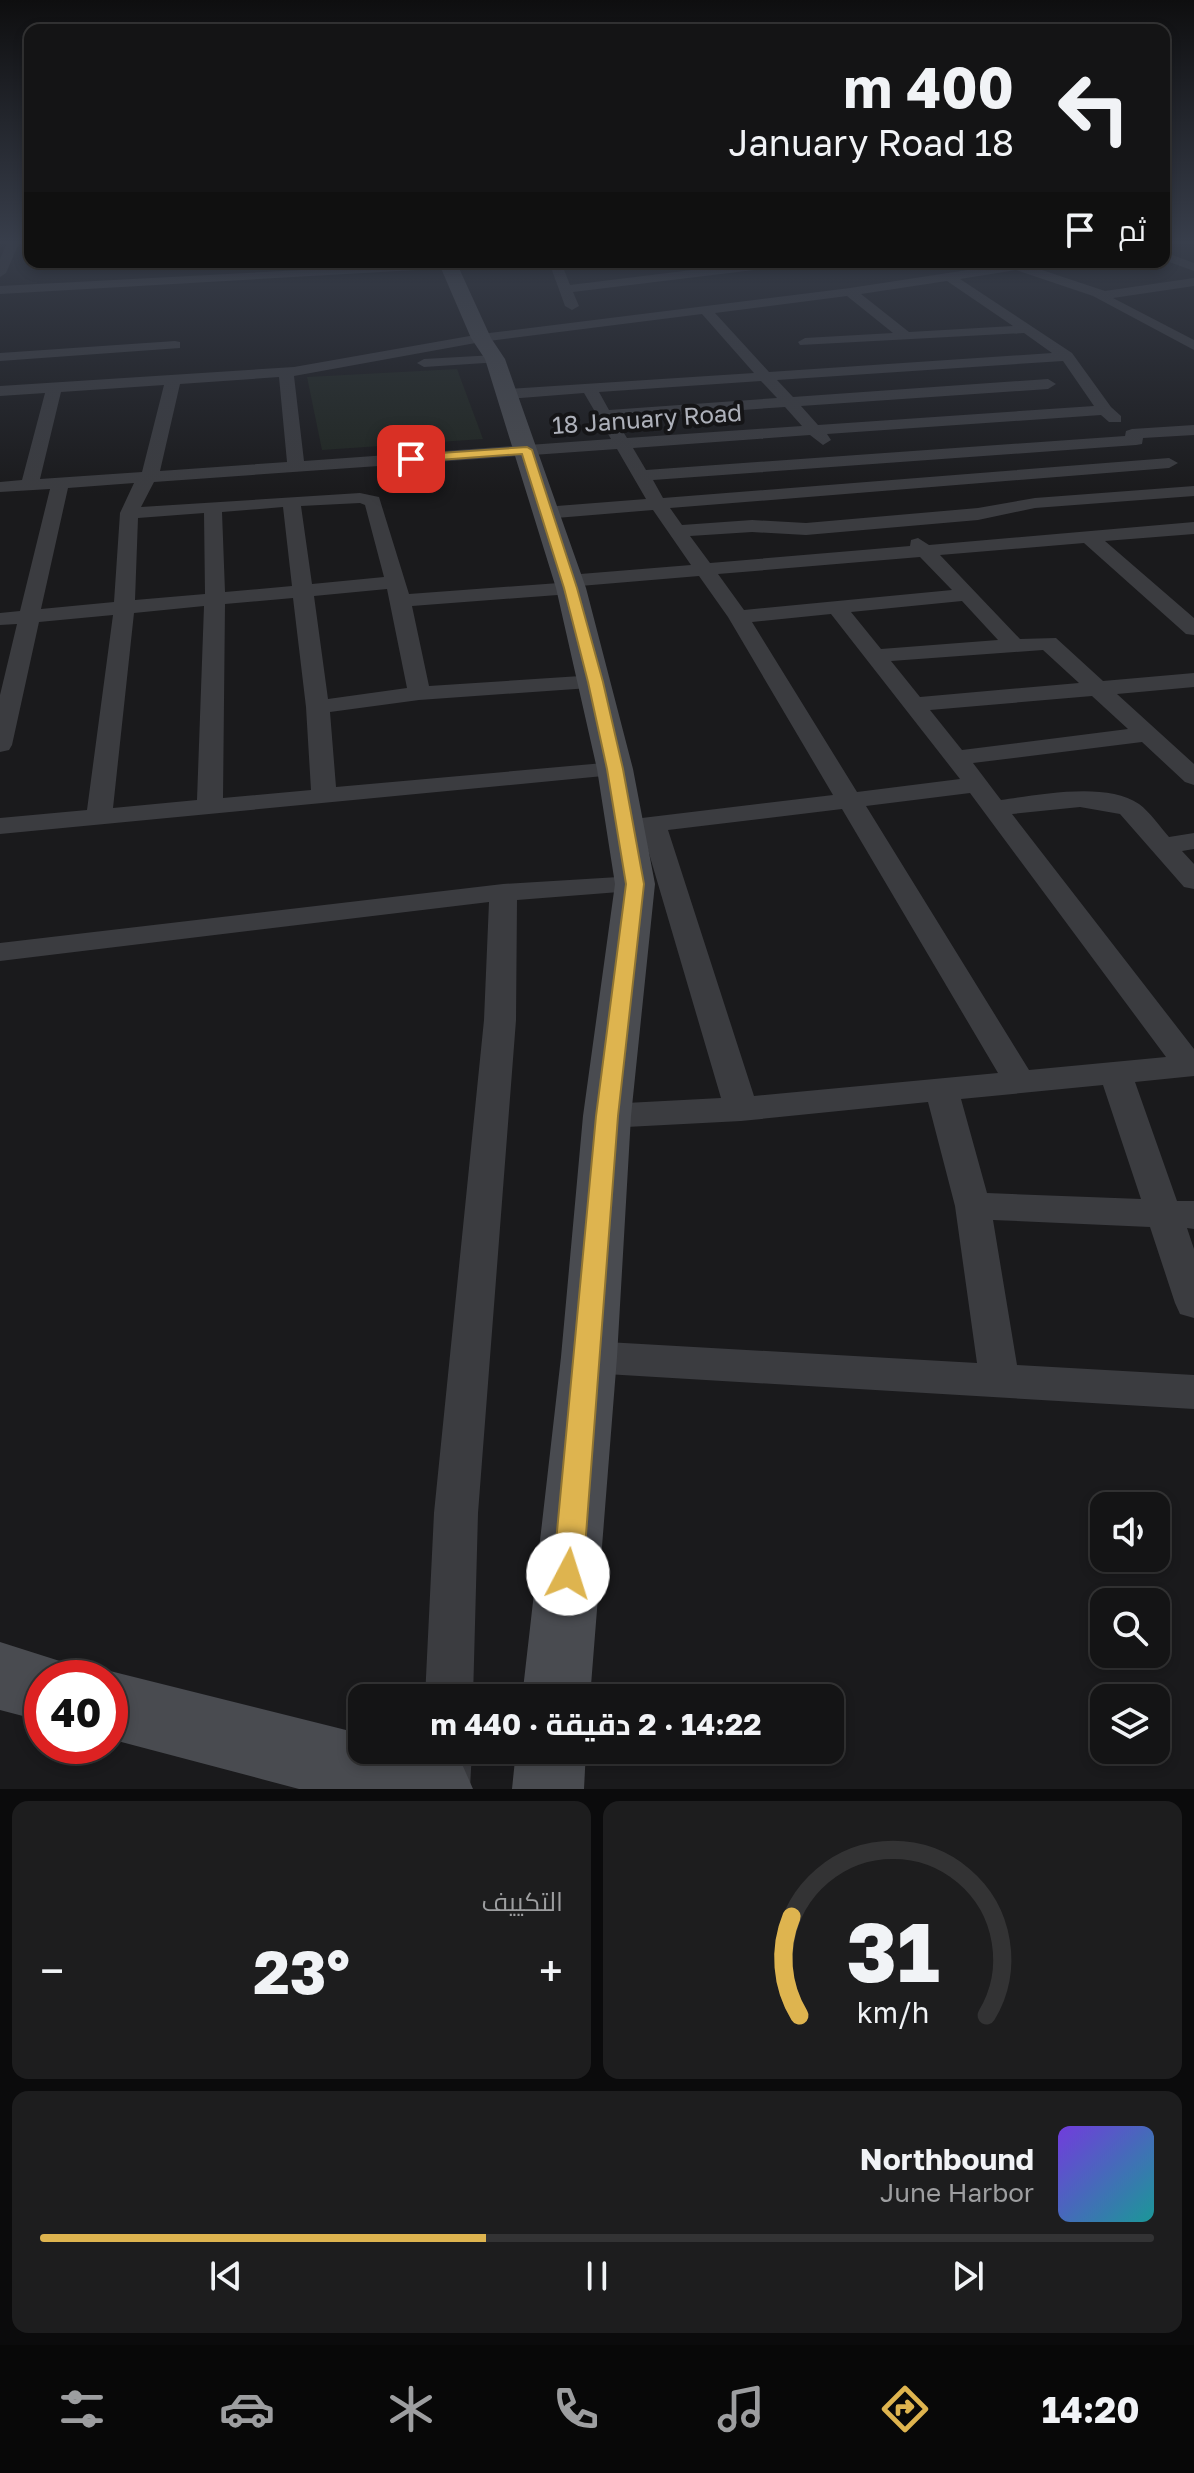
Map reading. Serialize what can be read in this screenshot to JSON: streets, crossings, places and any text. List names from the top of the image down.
{
  "streets": {
    "street": ["18 January Road"]
  },
  "page": {
    "turn": ["400 m", "18 January Road"],
    "then": "ثم",
    "limit": "40",
    "trip": "14:22 · 2 دقيقة · 440 m",
    "tile": "التكييف",
    "heat": ["−", "23°", "+"],
    "song": ["Northbound", "June Harbor"],
    "tabs": "14:20",
    "gauge": ["31", "km/h"]
  }
}
